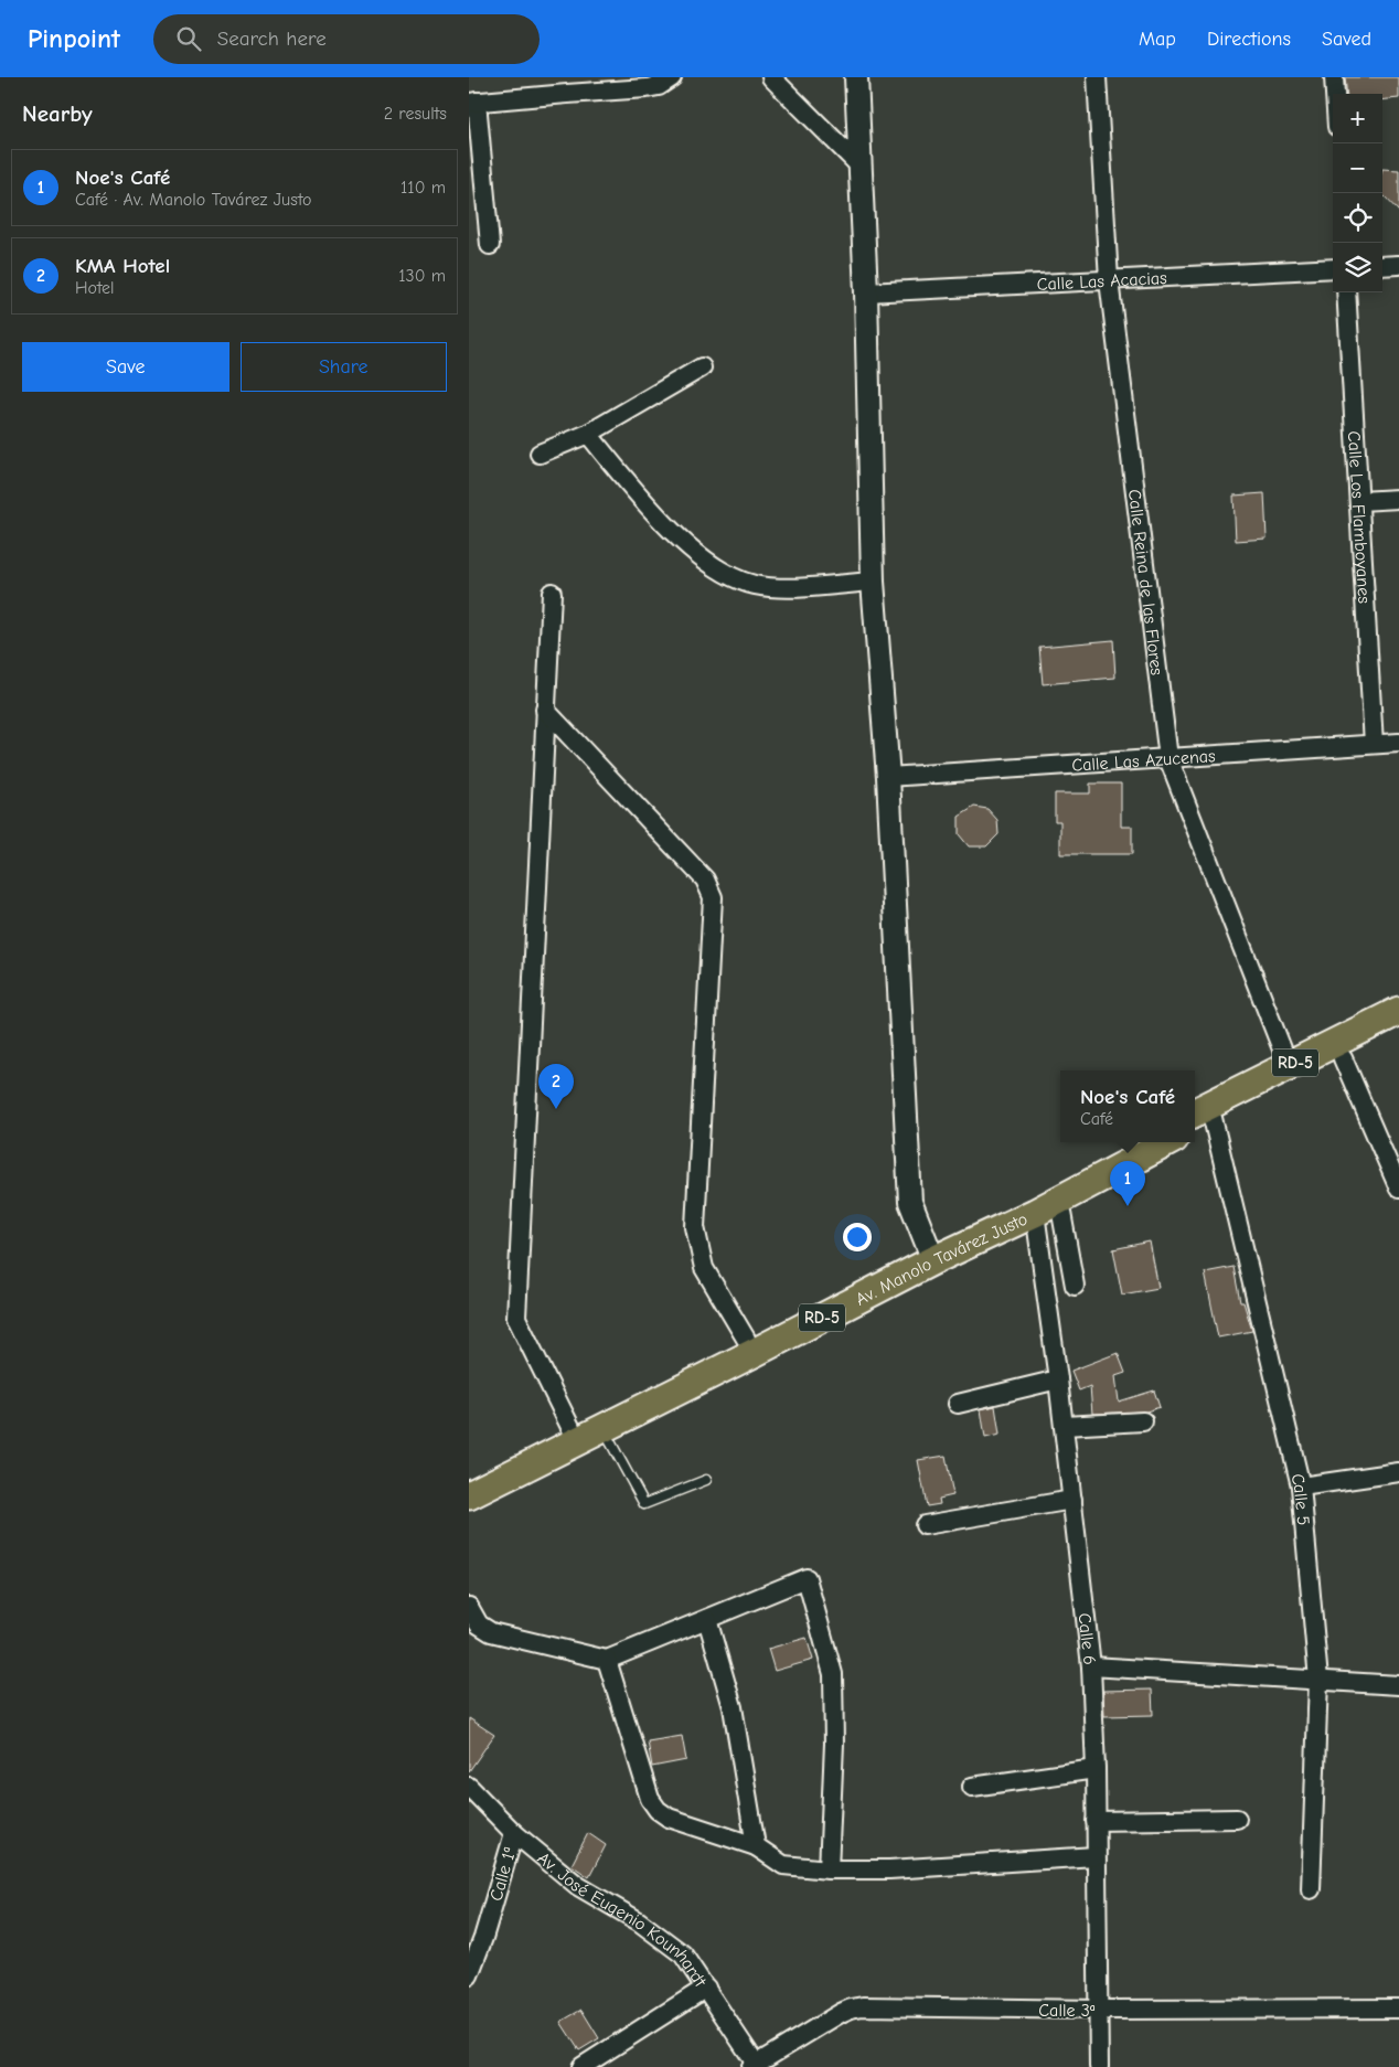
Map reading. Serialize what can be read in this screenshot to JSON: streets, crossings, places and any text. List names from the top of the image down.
{
  "streets": {
    "main road": ["RD-5", "Av. Manolo Tavárez Justo"],
    "street": [
      "Calle Las Acacias",
      "Calle Los Flamboyanes",
      "Calle Reina de las Flores",
      "Calle Las Azucenas",
      "Calle 5",
      "Calle 6",
      "Calle 1ª",
      "Av. José Eugenio Kounhardt",
      "Calle 3ª"
    ]
  },
  "crossings": [
    ["Calle Las Acacias", "Calle Reina de las Flores"],
    ["Calle Los Flamboyanes", "Calle Las Azucenas"],
    ["Calle Reina de las Flores", "Calle Las Azucenas"],
    ["Calle Reina de las Flores", "RD-5"],
    ["RD-5", "Calle 5"],
    ["Av. Manolo Tavárez Justo", "Calle 6"],
    ["Calle 6", "Calle 3ª"],
    ["Calle 1ª", "Av. José Eugenio Kounhardt"],
    ["Av. José Eugenio Kounhardt", "Calle 3ª"]
  ],
  "page": {
    "header": "Pinpoint",
    "search": "Search here",
    "nav": ["Map", "Directions", "Saved"],
    "heading": ["Nearby", "2 results"],
    "map_buttons": ["+", "−"],
    "list": [
      {
        "mark": "1",
        "name": "Noe's Café",
        "note": "Café · Av. Manolo Tavárez Justo",
        "value": "110 m"
      },
      {
        "mark": "2",
        "name": "KMA Hotel",
        "note": "Hotel",
        "value": "130 m"
      }
    ],
    "buttons": ["Save", "Share"],
    "pins": ["2", "1"],
    "popup": ["Noe's Café", "Café"]
  }
}
